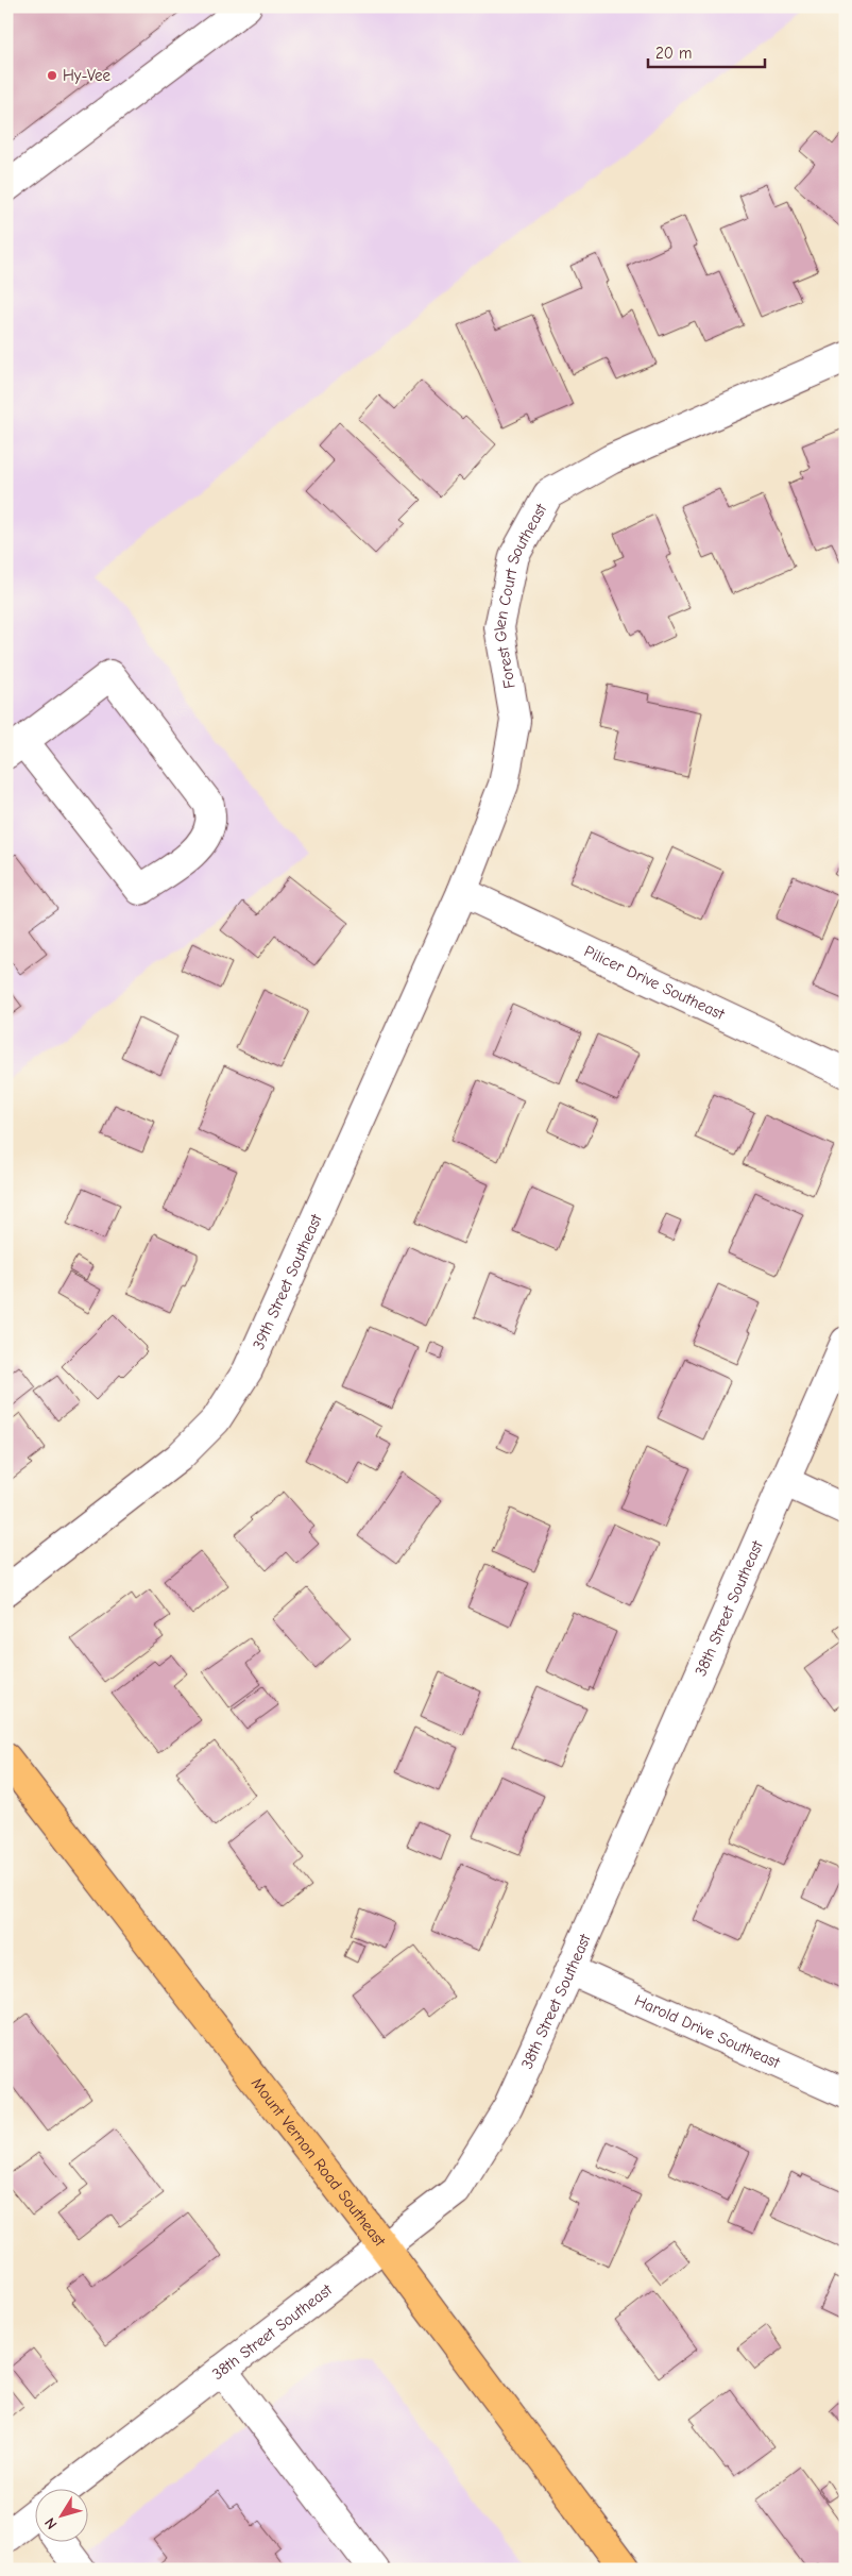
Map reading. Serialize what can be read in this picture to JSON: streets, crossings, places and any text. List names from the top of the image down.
{
  "streets": {
    "main road": ["Mount Vernon Road Southeast"],
    "street": [
      "Forest Glen Court Southeast",
      "Pilicer Drive Southeast",
      "39th Street Southeast",
      "38th Street Southeast",
      "Harold Drive Southeast"
    ]
  },
  "crossings": [
    ["Forest Glen Court Southeast", "Pilicer Drive Southeast"],
    ["Forest Glen Court Southeast", "39th Street Southeast"],
    ["Pilicer Drive Southeast", "39th Street Southeast"],
    ["38th Street Southeast", "Harold Drive Southeast"],
    ["38th Street Southeast", "Mount Vernon Road Southeast"]
  ],
  "places": ["Hy-Vee"],
  "scale_bar": "20 m",
  "north": "bottom left"
}
